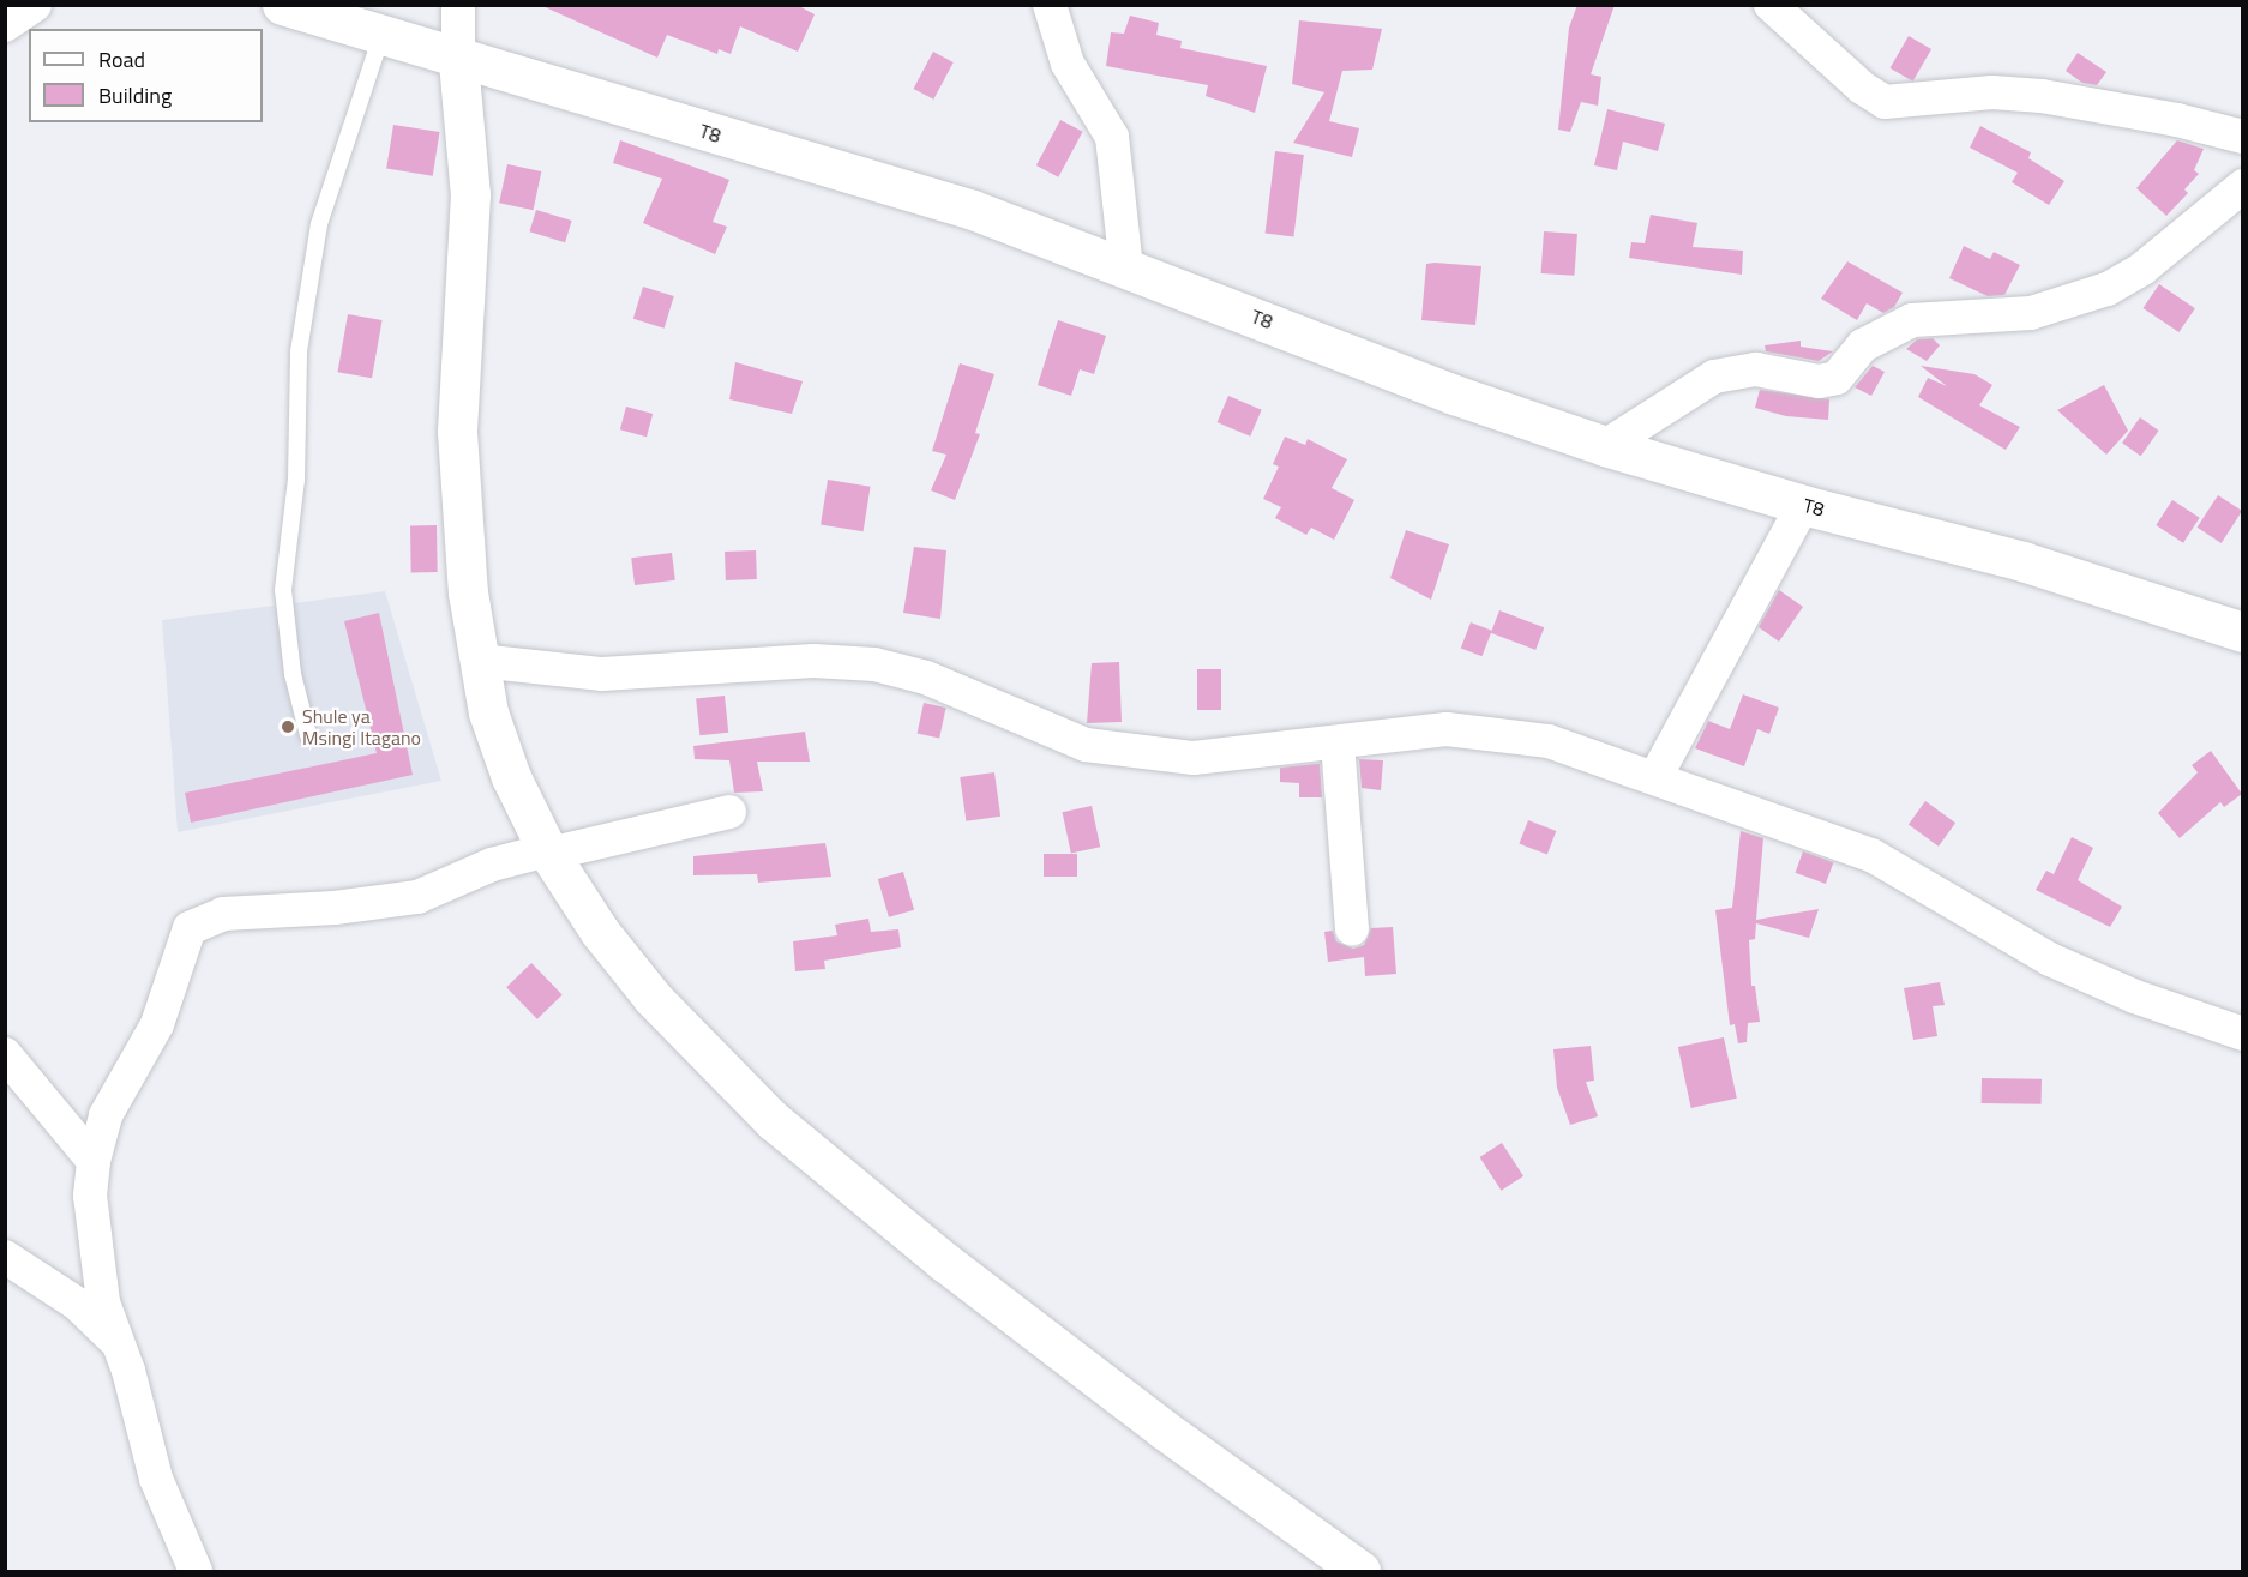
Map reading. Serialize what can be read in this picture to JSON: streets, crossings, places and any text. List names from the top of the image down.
{
  "streets": {
    "street": ["T8"]
  },
  "places": ["Shule ya Msingi Itagano"],
  "legend": ["Road", "Building"]
}
